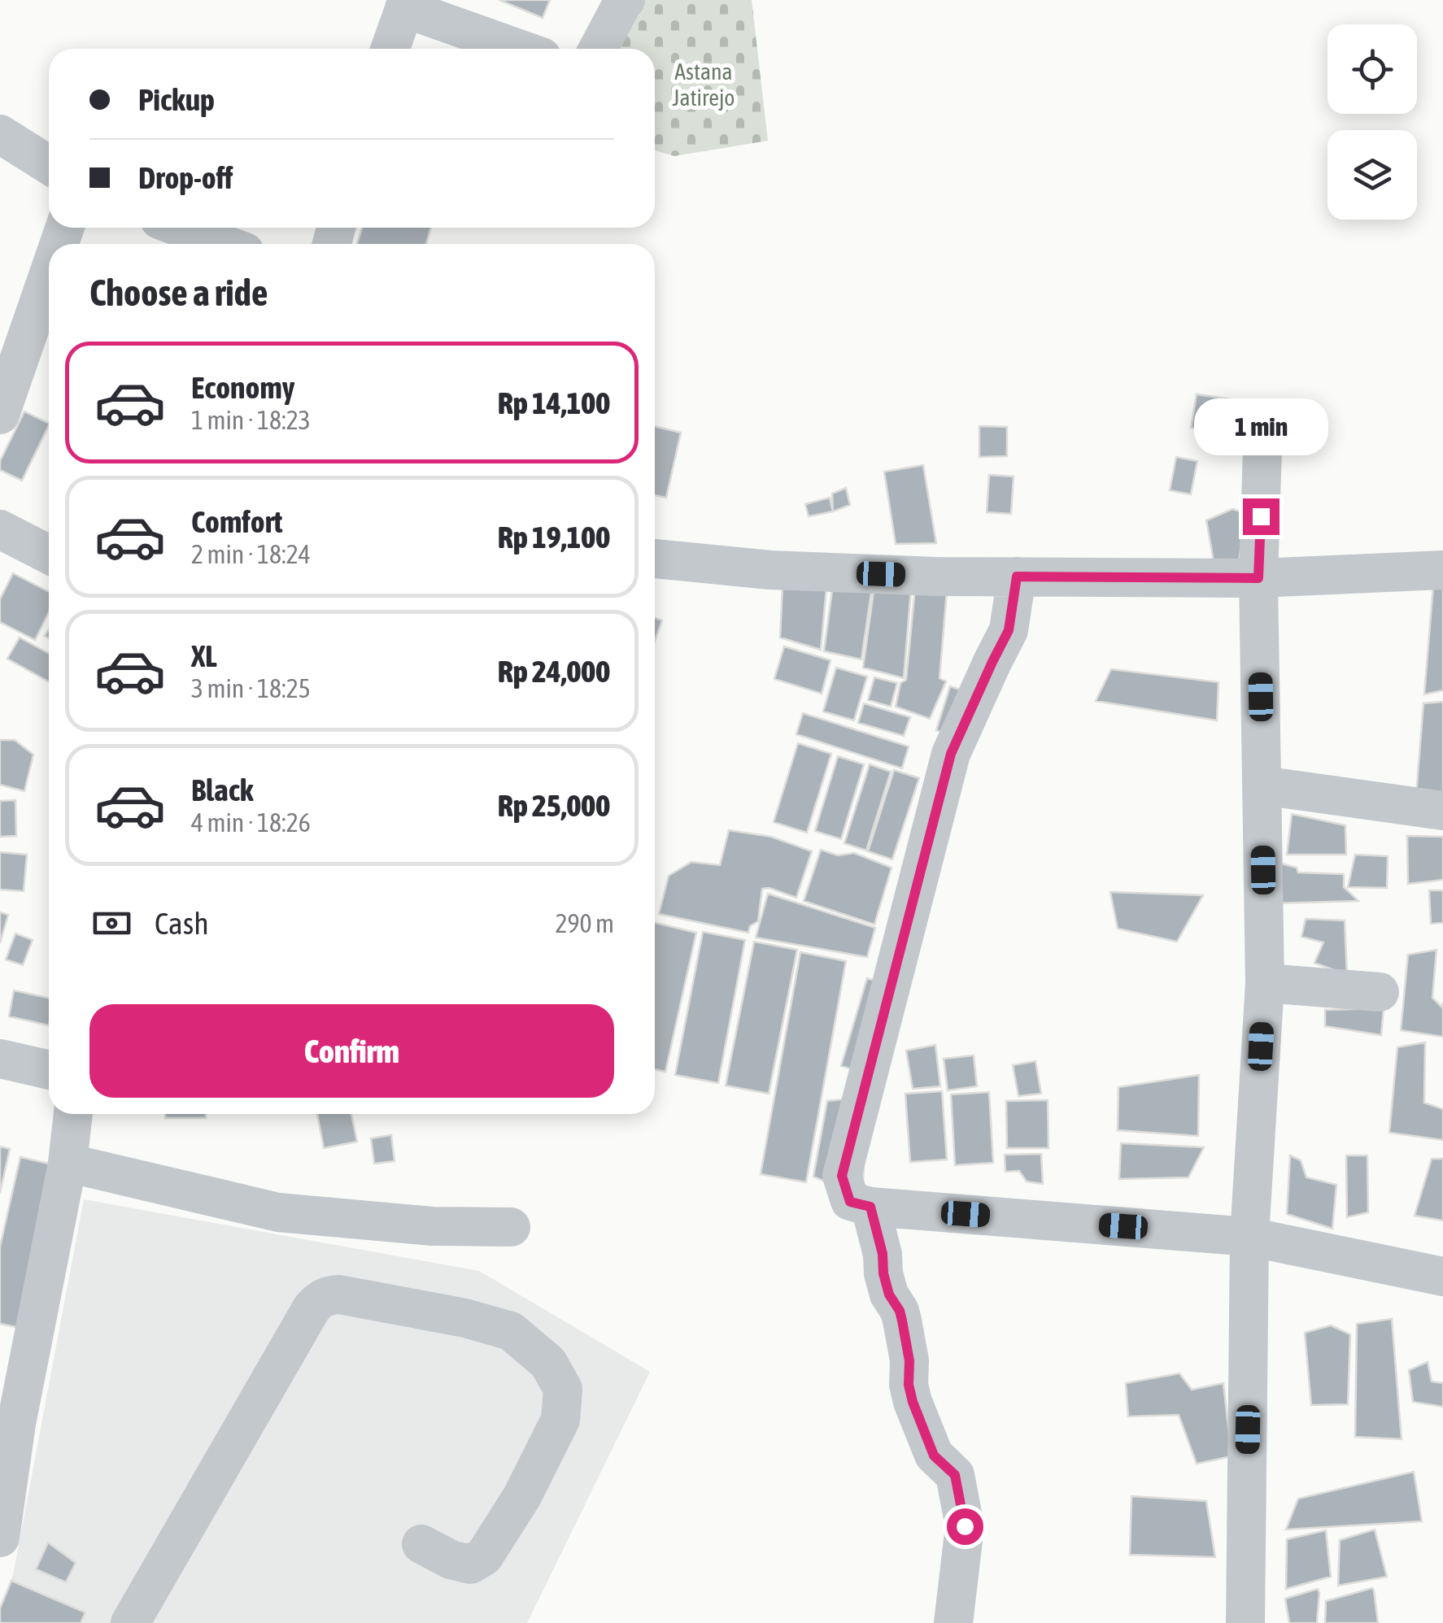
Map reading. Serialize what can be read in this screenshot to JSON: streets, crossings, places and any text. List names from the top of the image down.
{
  "parks": ["Astana Jatirejo"],
  "page": {
    "banner": ["Pickup", "Drop-off"],
    "heading": "Choose a ride",
    "list": [
      {
        "name": "Economy",
        "note": "1 min · 18:23",
        "value": "Rp 14,100"
      },
      {
        "name": "Comfort",
        "note": "2 min · 18:24",
        "value": "Rp 19,100"
      },
      {
        "name": "XL",
        "note": "3 min · 18:25",
        "value": "Rp 24,000"
      },
      {
        "name": "Black",
        "note": "4 min · 18:26",
        "value": "Rp 25,000"
      }
    ],
    "bubble": "1 min",
    "pay": ["Cash", "290 m"],
    "buttons": "Confirm"
  }
}
